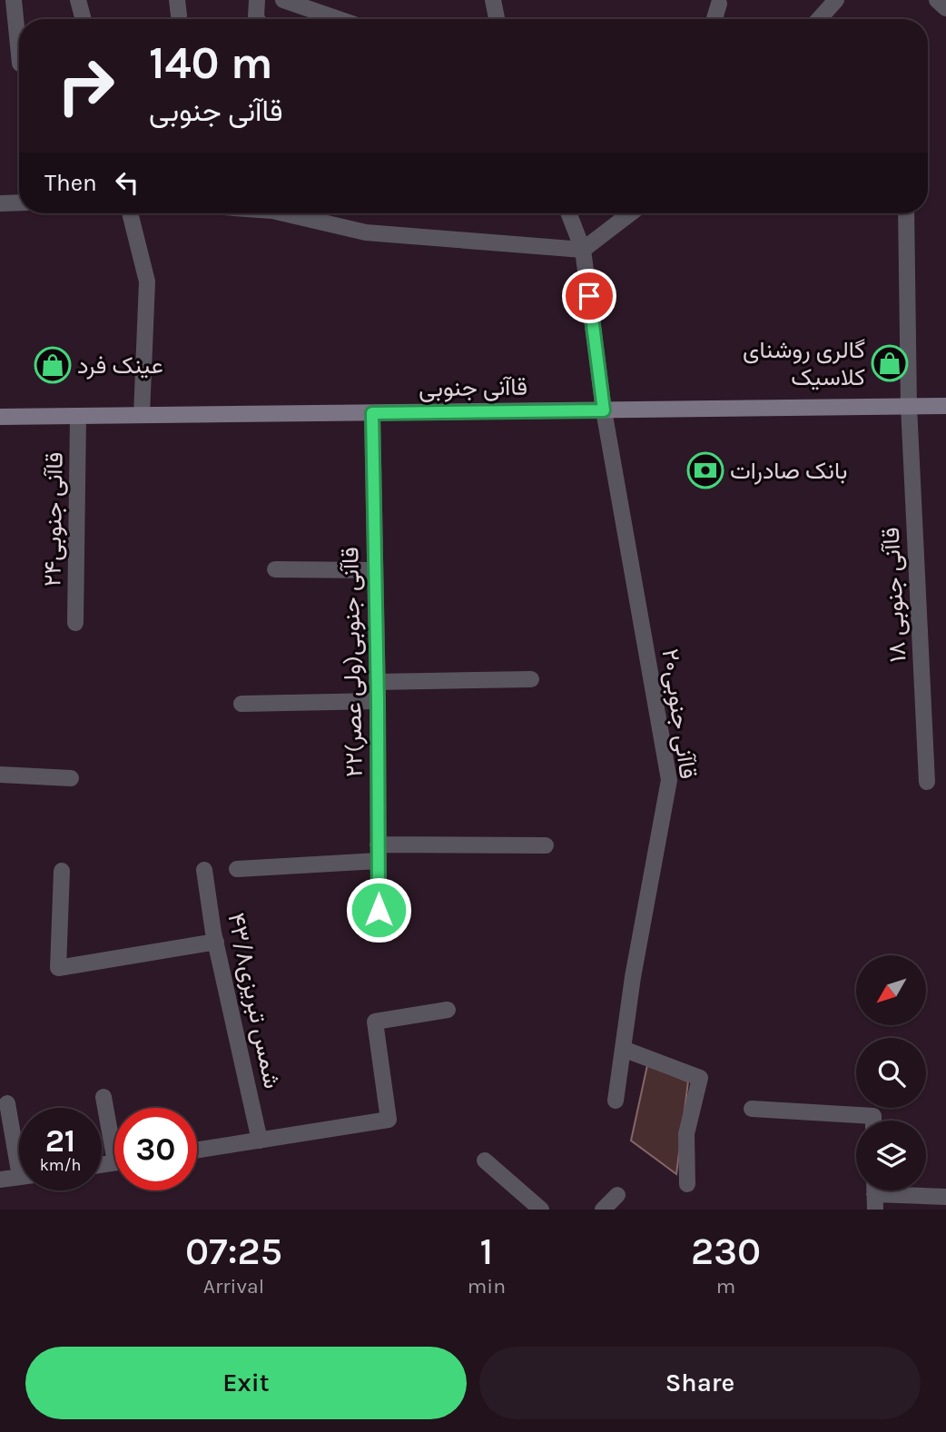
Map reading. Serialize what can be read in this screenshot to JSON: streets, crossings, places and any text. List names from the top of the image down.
{
  "streets": {
    "main road": ["قاآنی جنوبی"],
    "street": [
      "۲۴قاآنی جنوبی",
      "قاآنی جنوبی ۱۸",
      "۲۲قاآنی جنوبی(ولی عصر)",
      "۲۰قاآنی جنوبی",
      "شمس تبریزی۴۳/۸"
    ]
  },
  "crossings": [
    ["قاآنی جنوبی", "۲۴قاآنی جنوبی"],
    ["قاآنی جنوبی", "قاآنی جنوبی ۱۸"],
    ["قاآنی جنوبی", "۲۲قاآنی جنوبی(ولی عصر)"],
    ["قاآنی جنوبی", "۲۰قاآنی جنوبی"]
  ],
  "places": {
    "shop": ["گالری روشنای کلاسیک", "عینک فرد"],
    "bank": ["بانک صادرات"]
  },
  "north": "bottom left",
  "page": {
    "turn": ["140 m", "قاآنی جنوبی"],
    "then": "Then",
    "speed": "21 km/h",
    "limit": "30",
    "eta": [
      "07:25",
      "Arrival",
      "1",
      "min",
      "230",
      "m"
    ],
    "buttons": ["Exit", "Share"]
  }
}
